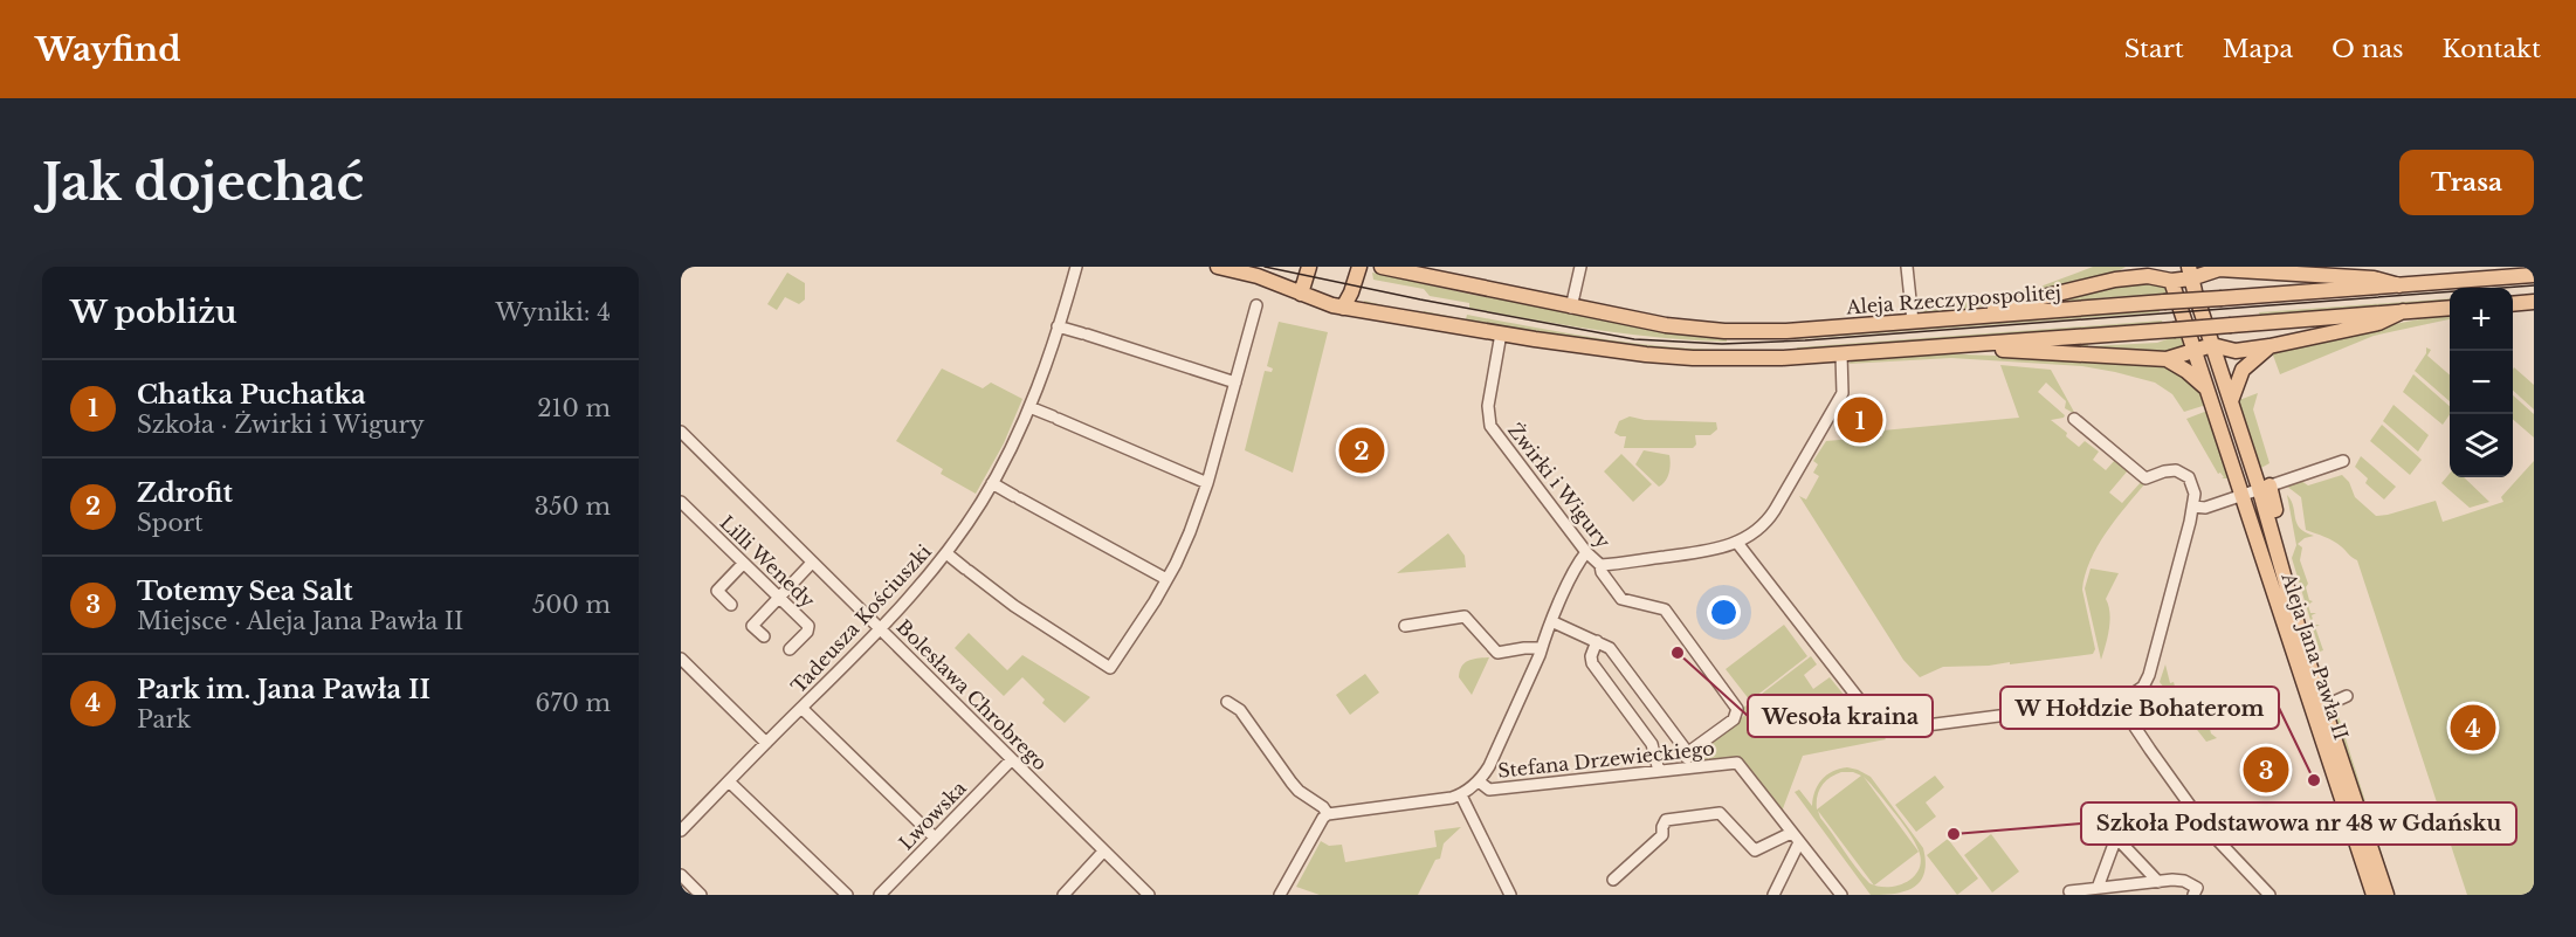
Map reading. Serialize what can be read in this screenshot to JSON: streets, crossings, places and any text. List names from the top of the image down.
{
  "streets": {
    "main road": ["Aleja Rzeczypospolitej", "Aleja Jana Pawła II"],
    "street": [
      "Żwirki i Wigury",
      "Lilli Wenedy",
      "Tadeusza Kościuszki",
      "Bolesława Chrobrego",
      "Stefana Drzewieckiego",
      "Lwowska"
    ]
  },
  "crossings": [
    ["Tadeusza Kościuszki", "Bolesława Chrobrego"],
    ["Bolesława Chrobrego", "Lwowska"]
  ],
  "places": ["Wesoła kraina", "W Hołdzie Bohaterom", "Szkoła Podstawowa nr 48 w Gdańsku"],
  "page": {
    "header": "Wayfind",
    "nav": [
      "Start",
      "Mapa",
      "O nas",
      "Kontakt"
    ],
    "buttons": "Trasa",
    "title": "Jak dojechać",
    "heading": ["W pobliżu", "Wyniki: 4"],
    "map_buttons": ["+", "−"],
    "list": [
      {
        "mark": "1",
        "name": "Chatka Puchatka",
        "note": "Szkoła · Żwirki i Wigury",
        "value": "210 m"
      },
      {
        "mark": "2",
        "name": "Zdrofit",
        "note": "Sport",
        "value": "350 m"
      },
      {
        "mark": "3",
        "name": "Totemy Sea Salt",
        "note": "Miejsce · Aleja Jana Pawła II",
        "value": "500 m"
      },
      {
        "mark": "4",
        "name": "Park im. Jana Pawła II",
        "note": "Park",
        "value": "670 m"
      }
    ],
    "pins": [
      "1",
      "2",
      "4",
      "3"
    ]
  }
}
